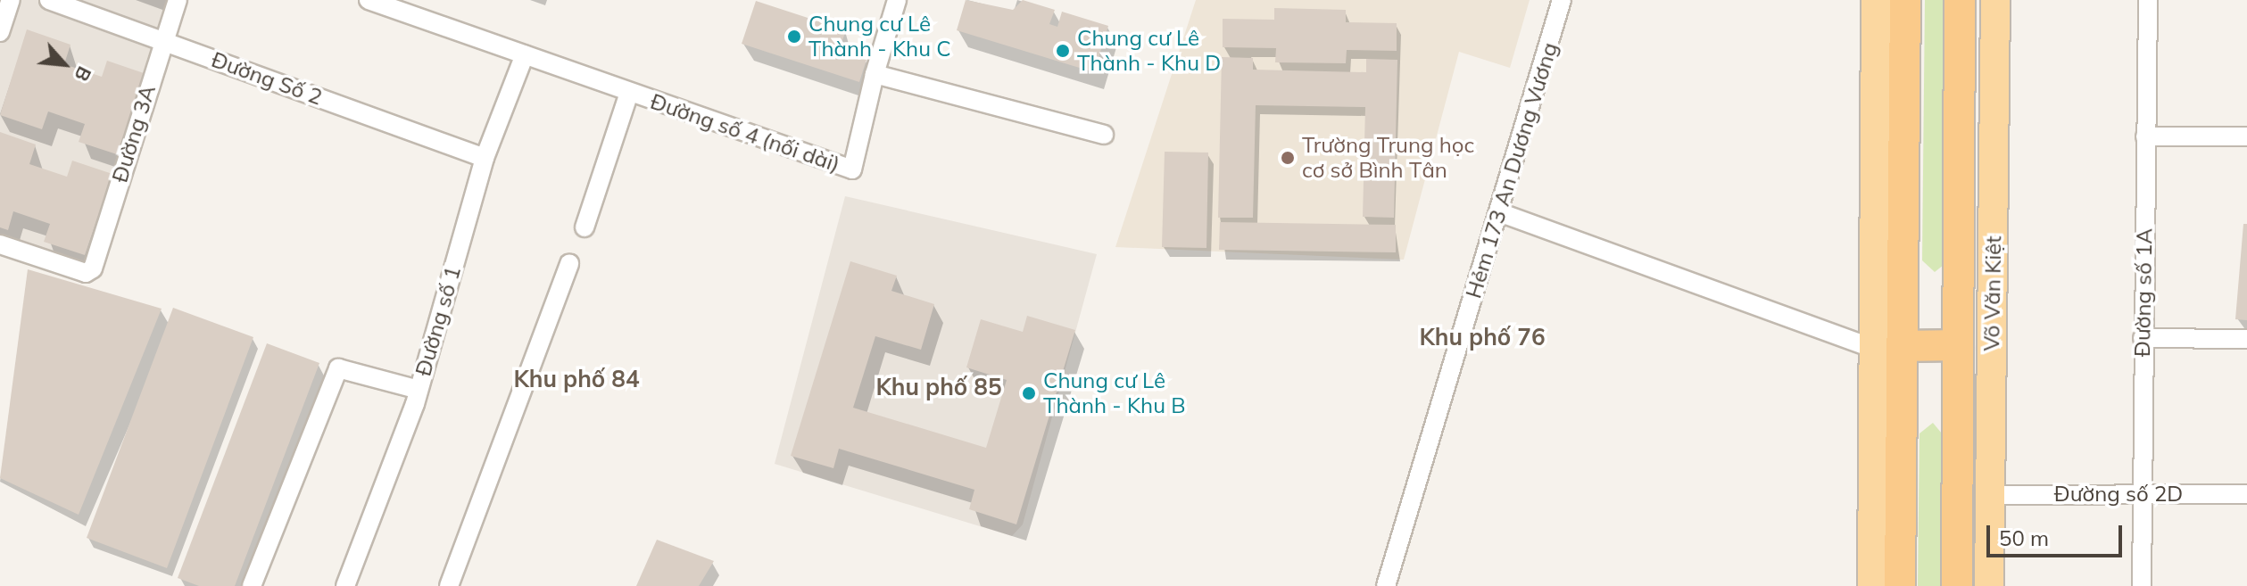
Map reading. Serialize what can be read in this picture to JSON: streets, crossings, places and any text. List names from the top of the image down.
{
  "streets": {
    "highway": ["Võ Văn Kiệt"],
    "street": [
      "Đường Số 2",
      "Đường số 4 (nối dài)",
      "Đường 3A",
      "Hẻm 173 An Dương Vương",
      "Đường số 1A",
      "Đường số 1",
      "Đường số 2D"
    ]
  },
  "crossings": [
    ["Đường Số 2", "Đường 3A"],
    ["Đường Số 2", "Đường số 1"],
    ["Đường số 4 (nối dài)", "Đường số 1"],
    ["Đường số 1A", "Đường số 2D"],
    ["Võ Văn Kiệt", "Đường số 2D"]
  ],
  "districts": ["Khu phố 76", "Khu phố 84", "Khu phố 85"],
  "places": [
    "Chung cư Lê Thành - Khu C",
    "Chung cư Lê Thành - Khu D",
    "Trường Trung học cơ sở Bình Tân",
    "Chung cư Lê Thành - Khu B"
  ],
  "scale_bar": "50 m",
  "north": "bottom right"
}
